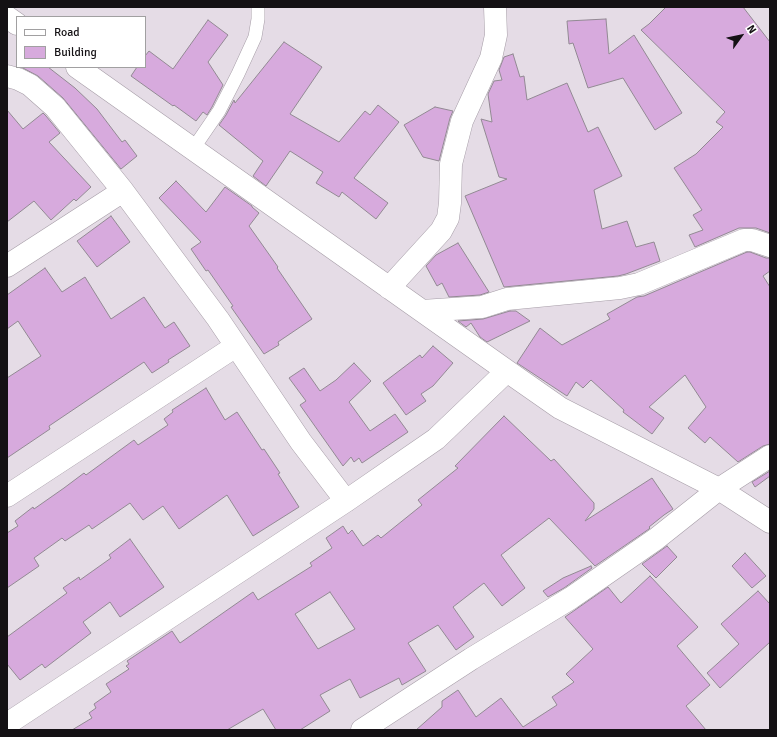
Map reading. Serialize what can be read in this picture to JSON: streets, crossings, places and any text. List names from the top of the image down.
{
  "legend": ["Road", "Building"],
  "north": "top right"
}
